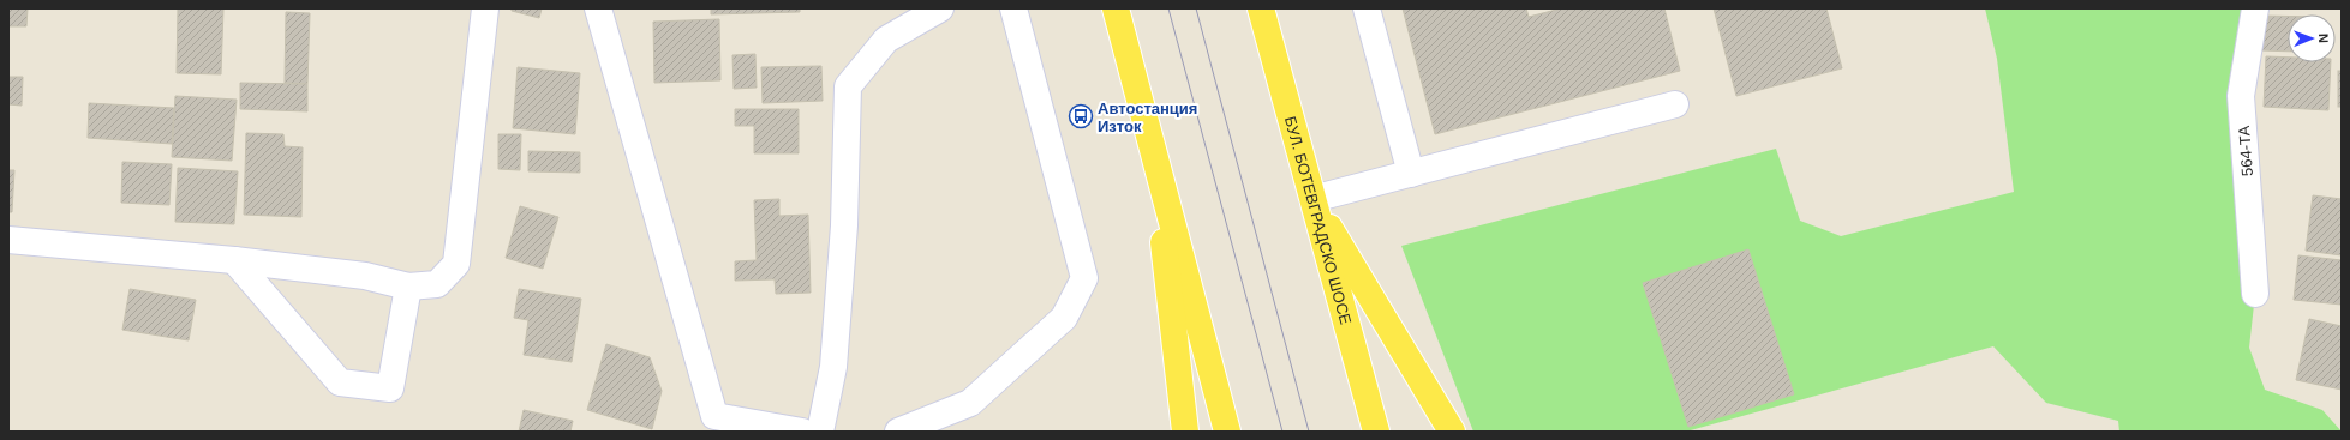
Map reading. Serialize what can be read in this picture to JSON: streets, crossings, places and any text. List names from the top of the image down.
{
  "streets": {
    "main road": ["БУЛ. БОТЕВГРАДСКО ШОСЕ"],
    "street": ["564-ТА"]
  },
  "places": {
    "bus stop": ["Автостанция Изток"]
  },
  "north": "right"
}
